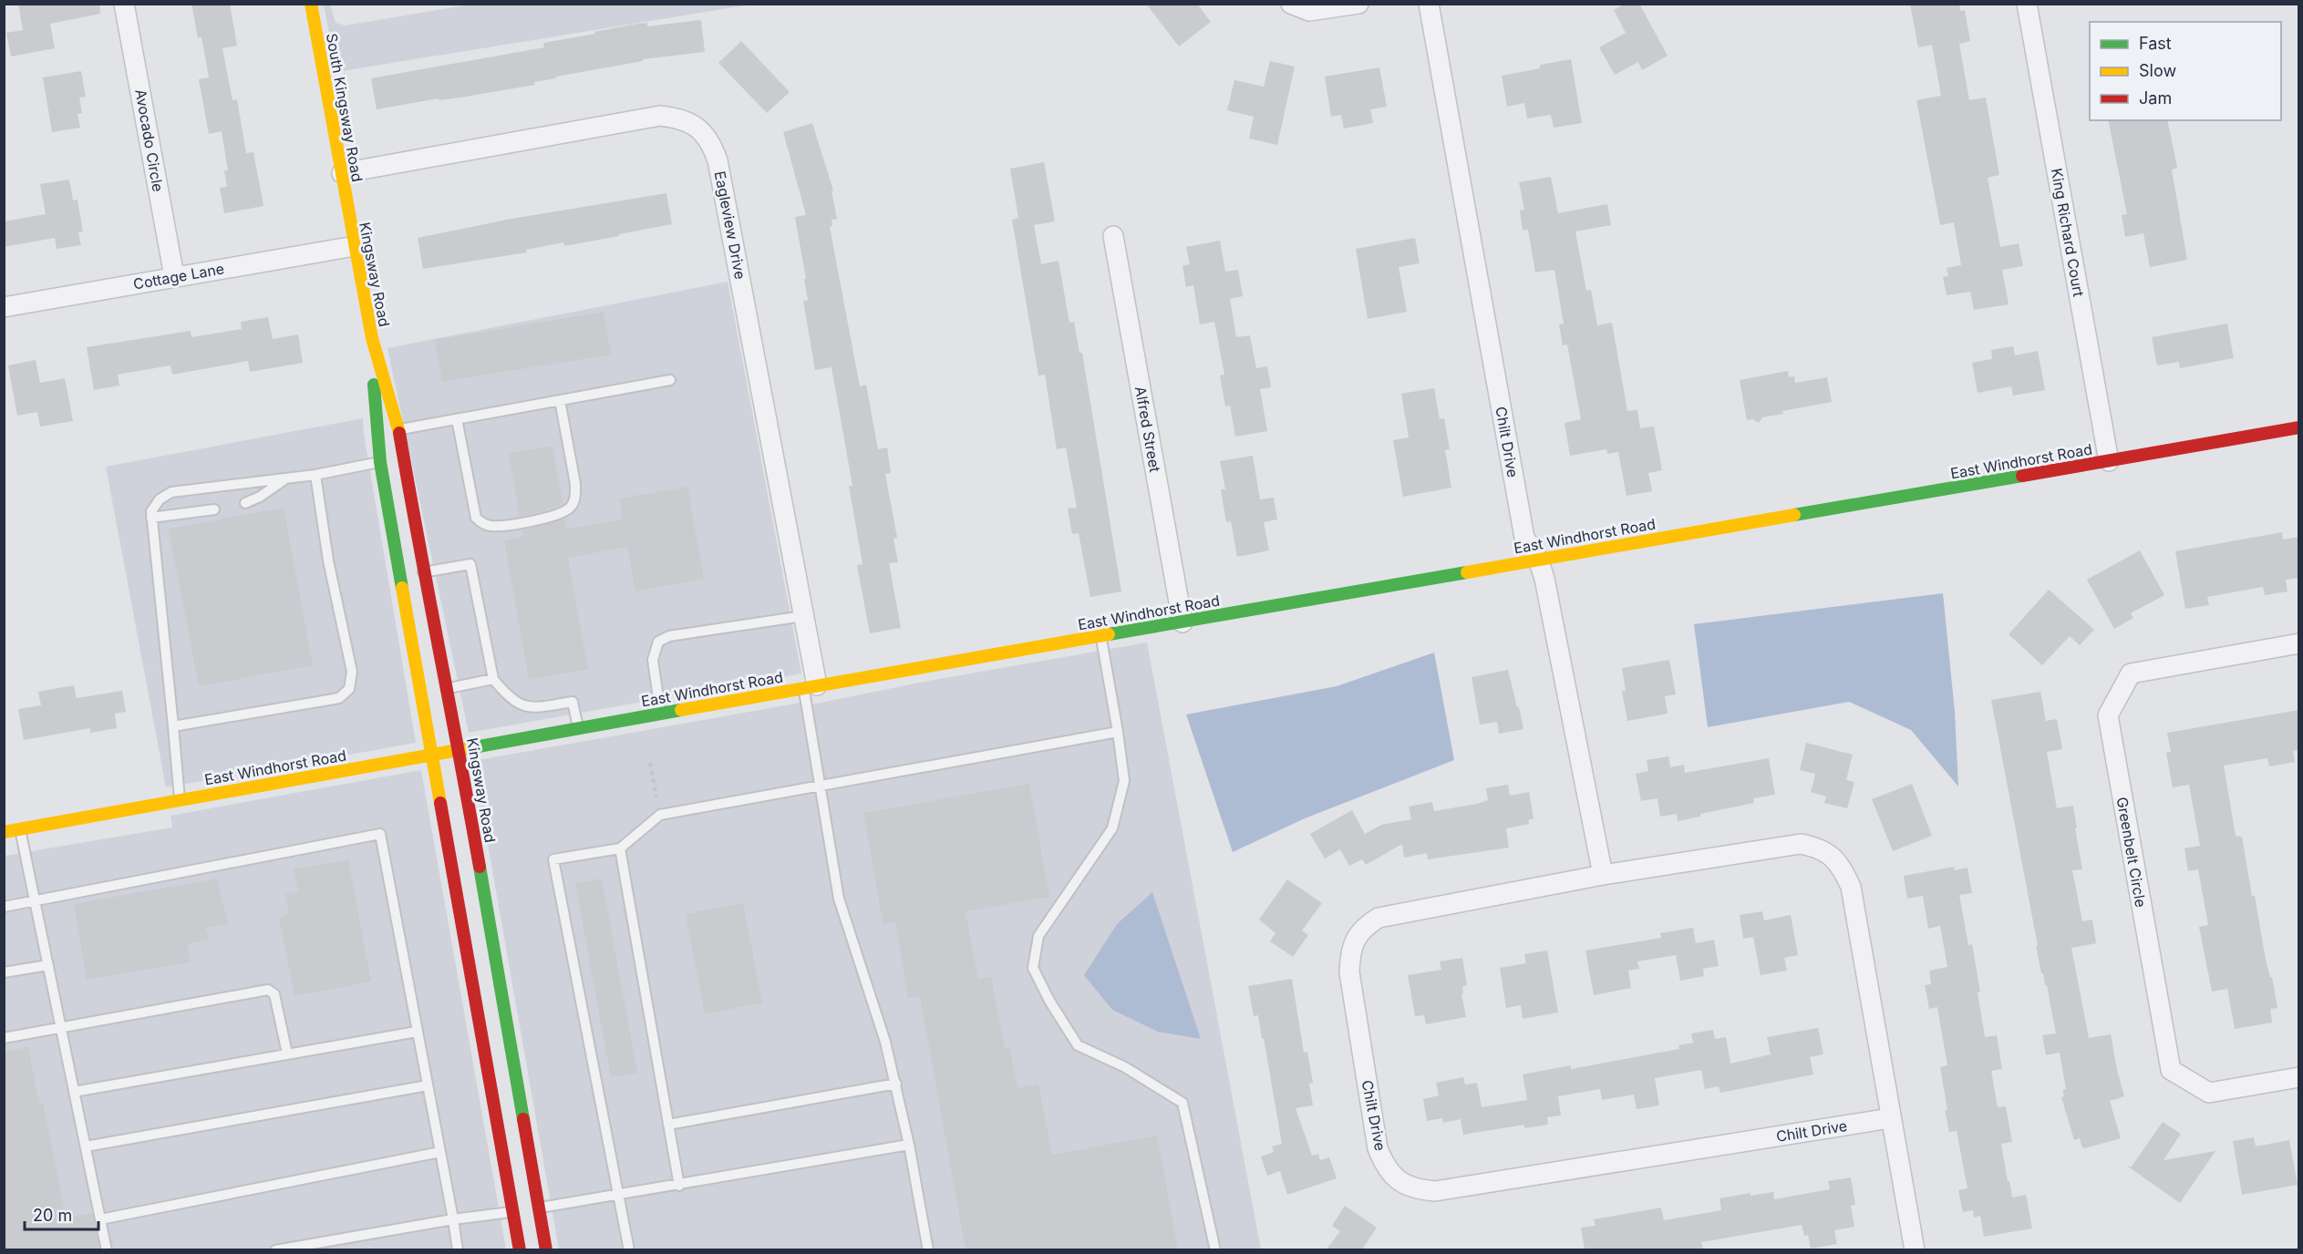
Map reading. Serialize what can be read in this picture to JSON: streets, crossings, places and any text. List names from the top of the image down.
{
  "streets": {
    "street": [
      "South Kingsway Road",
      "Avocado Circle",
      "Eagleview Drive",
      "King Richard Court",
      "Kingsway Road",
      "Cottage Lane",
      "Alfred Street",
      "Chilt Drive",
      "East Windhorst Road",
      "Greenbelt Circle"
    ]
  },
  "crossings": [
    ["South Kingsway Road", "Eagleview Drive"],
    ["South Kingsway Road", "Kingsway Road"],
    ["Avocado Circle", "Cottage Lane"],
    ["Eagleview Drive", "East Windhorst Road"],
    ["King Richard Court", "East Windhorst Road"],
    ["Kingsway Road", "Cottage Lane"],
    ["Kingsway Road", "East Windhorst Road"],
    ["Alfred Street", "East Windhorst Road"],
    ["Chilt Drive", "East Windhorst Road"]
  ],
  "legend": ["Fast", "Slow", "Jam"],
  "scale_bar": "20 m"
}
